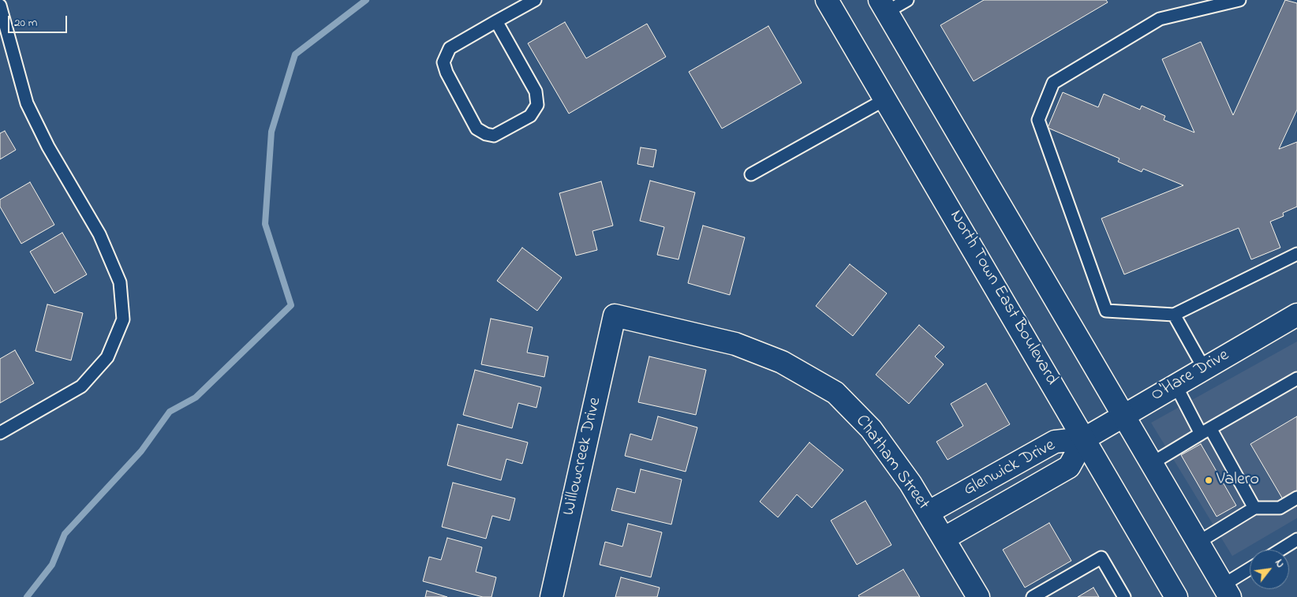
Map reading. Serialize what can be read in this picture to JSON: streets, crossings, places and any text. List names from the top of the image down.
{
  "streets": {
    "street": [
      "North Town East Boulevard",
      "O'Hare Drive",
      "Willowcreek Drive",
      "Chatham Street",
      "Glenwick Drive"
    ]
  },
  "crossings": [
    ["North Town East Boulevard", "O'Hare Drive"],
    ["North Town East Boulevard", "Glenwick Drive"],
    ["O'Hare Drive", "Glenwick Drive"],
    ["Willowcreek Drive", "Chatham Street"],
    ["Chatham Street", "Glenwick Drive"]
  ],
  "places": ["Valero"],
  "scale_bar": "20 m",
  "north": "top right"
}
